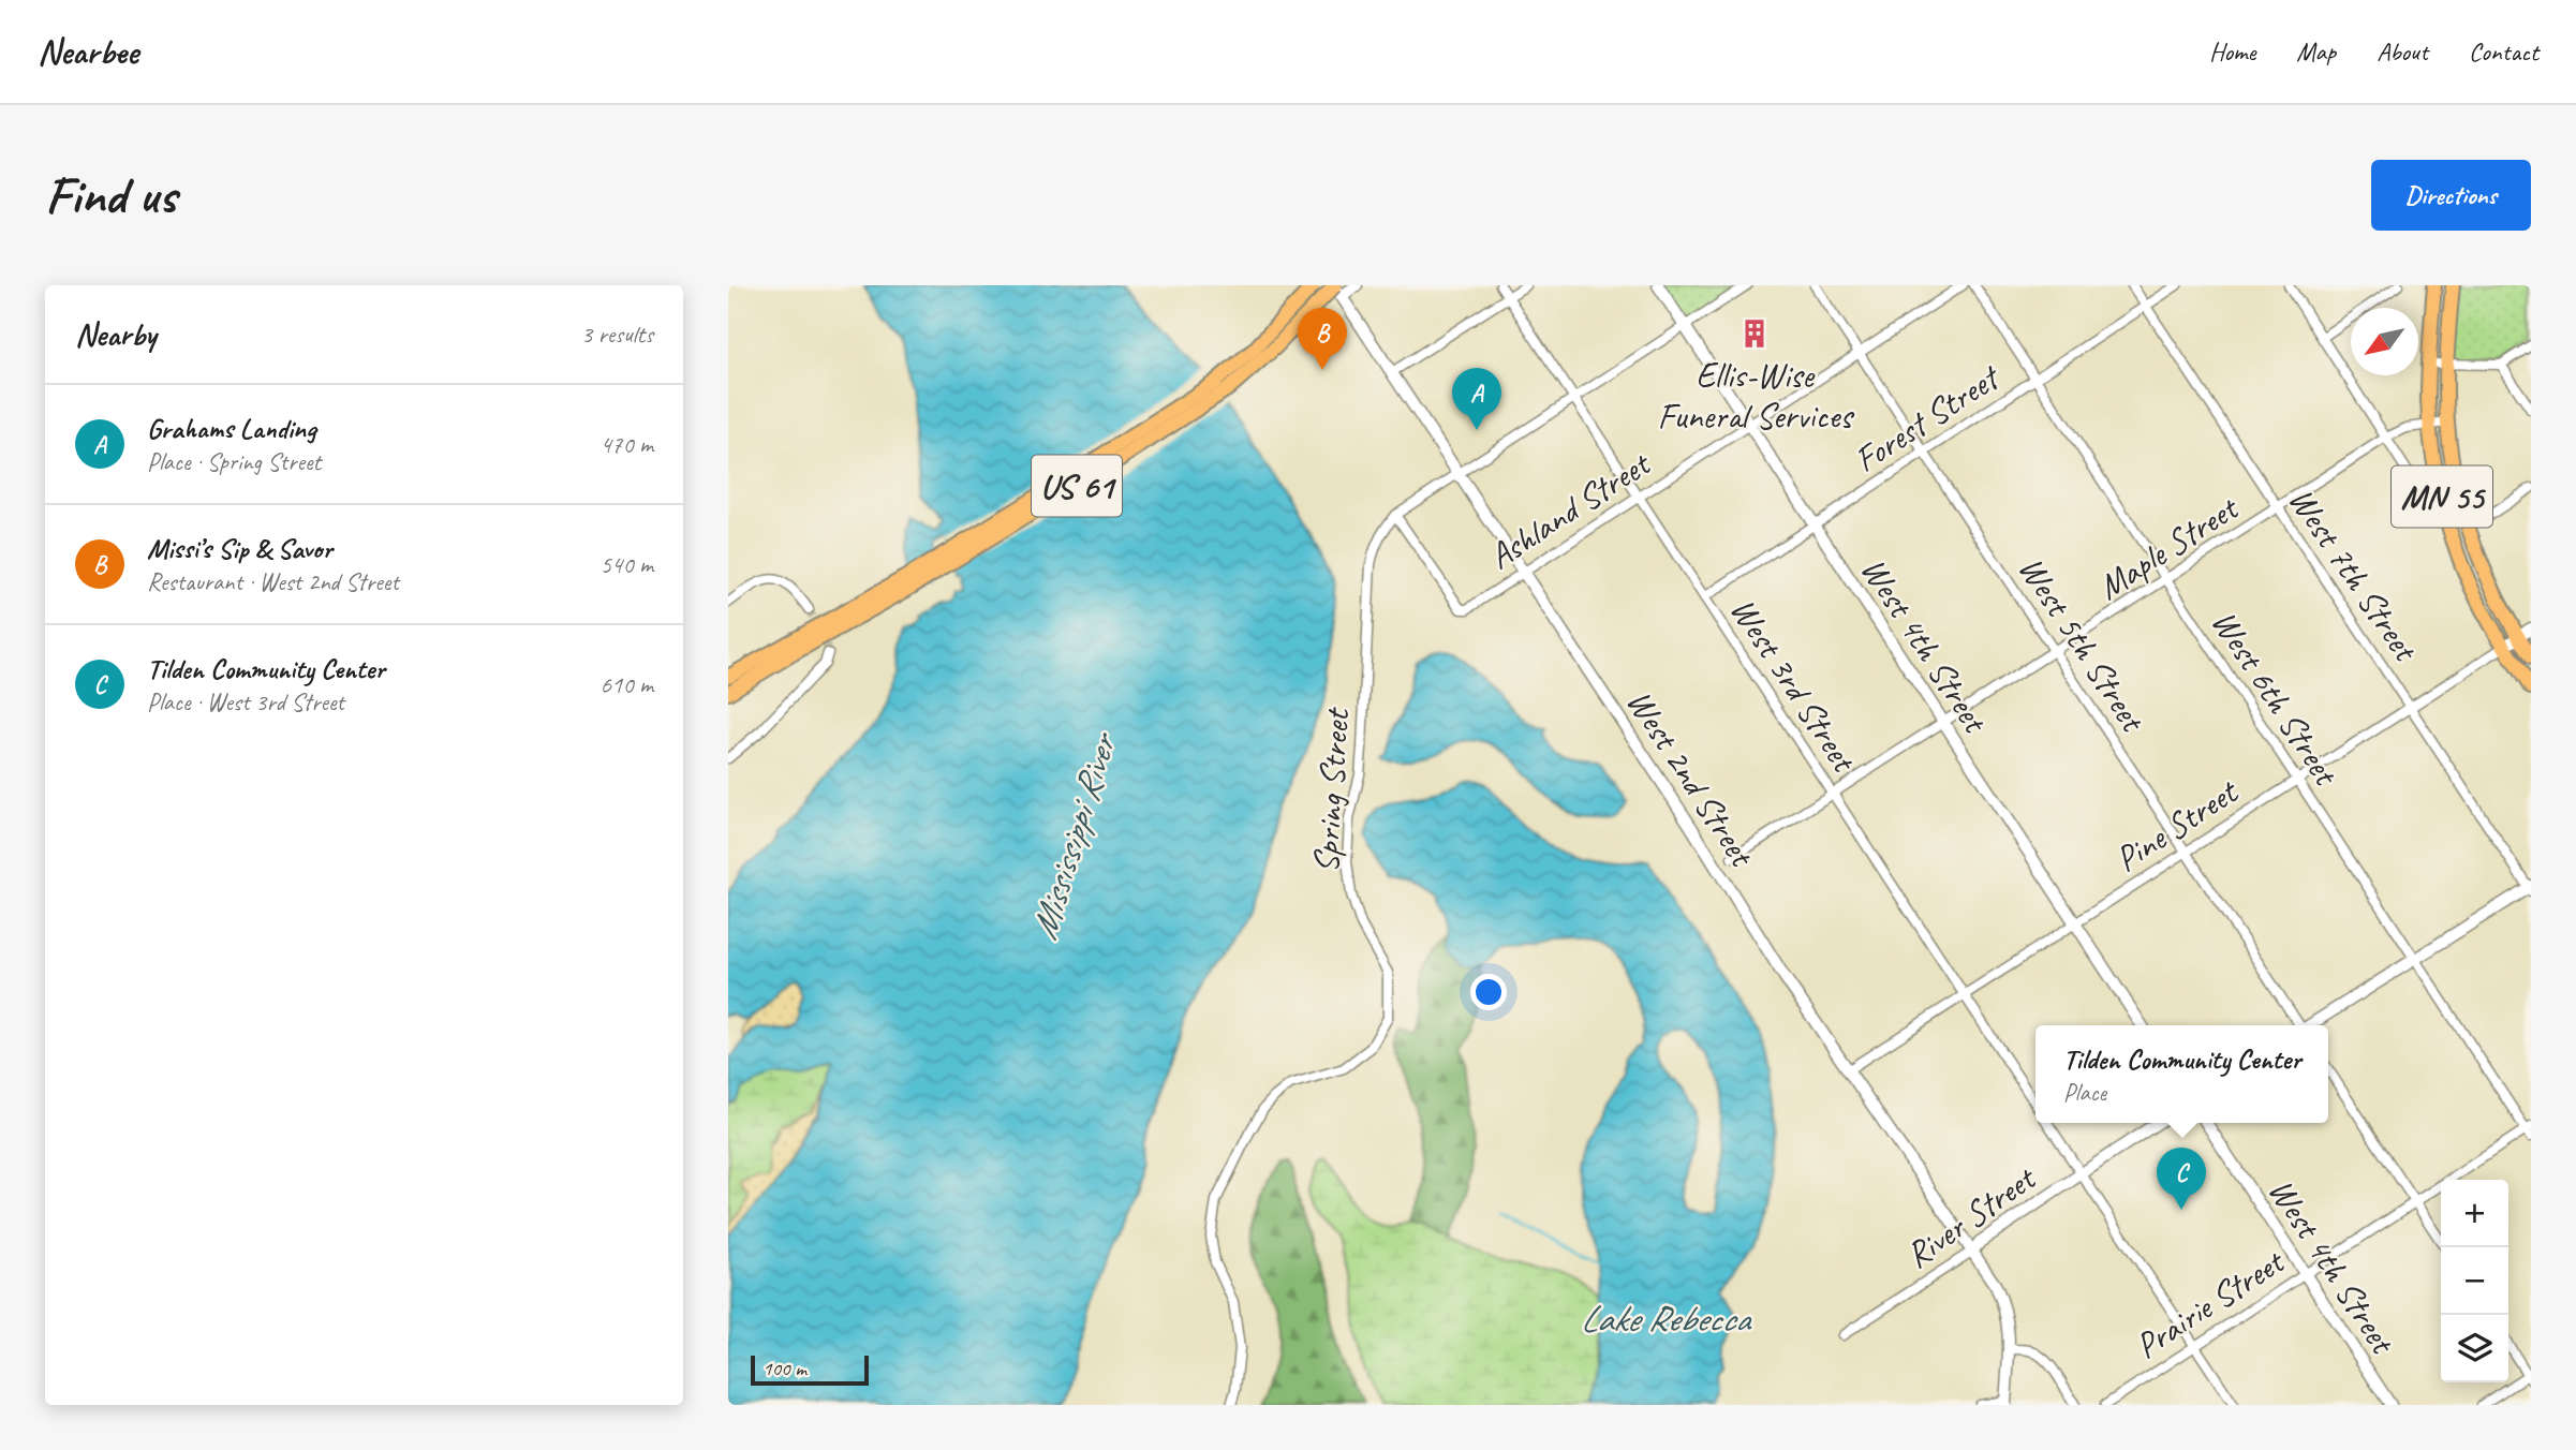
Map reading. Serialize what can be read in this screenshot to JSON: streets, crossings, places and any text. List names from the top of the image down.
{
  "streets": {
    "highway": ["US 61", "MN 55"],
    "street": [
      "Forest Street",
      "Ashland Street",
      "Maple Street",
      "West 7th Street",
      "West 5th Street",
      "West 4th Street",
      "West 3rd Street",
      "West 6th Street",
      "West 2nd Street",
      "Spring Street",
      "Pine Street",
      "River Street",
      "Prairie Street"
    ]
  },
  "crossings": [
    ["Forest Street", "West 7th Street"],
    ["Forest Street", "West 5th Street"],
    ["Forest Street", "West 4th Street"],
    ["Forest Street", "West 3rd Street"],
    ["Forest Street", "West 6th Street"],
    ["US 61", "West 2nd Street"],
    ["MN 55", "Maple Street"],
    ["MN 55", "Pine Street"],
    ["Ashland Street", "West 5th Street"],
    ["Ashland Street", "West 4th Street"],
    ["Ashland Street", "West 3rd Street"],
    ["Ashland Street", "West 2nd Street"],
    ["Ashland Street", "Spring Street"],
    ["Maple Street", "West 7th Street"],
    ["Maple Street", "West 5th Street"],
    ["Maple Street", "West 4th Street"],
    ["Maple Street", "West 3rd Street"],
    ["Maple Street", "West 6th Street"],
    ["West 7th Street", "Pine Street"],
    ["West 5th Street", "Pine Street"],
    ["West 4th Street", "Spring Street"],
    ["West 4th Street", "Pine Street"],
    ["West 4th Street", "Prairie Street"],
    ["West 3rd Street", "Spring Street"],
    ["West 3rd Street", "Pine Street"],
    ["West 6th Street", "Pine Street"],
    ["West 6th Street", "Prairie Street"],
    ["West 2nd Street", "Spring Street"],
    ["West 2nd Street", "Pine Street"],
    ["West 2nd Street", "River Street"]
  ],
  "water": ["Mississippi River", "Lake Rebecca"],
  "places": {
    "building": ["Ellis-Wise Funeral Services"]
  },
  "scale_bar": "100 m",
  "north": "bottom left",
  "page": {
    "header": "Nearbee",
    "nav": [
      "Home",
      "Map",
      "About",
      "Contact"
    ],
    "buttons": "Directions",
    "title": "Find us",
    "heading": ["Nearby", "3 results"],
    "pins": ["B", "A", "C"],
    "list": [
      {
        "mark": "A",
        "name": "Grahams Landing",
        "note": "Place · Spring Street",
        "value": "470 m"
      },
      {
        "mark": "B",
        "name": "Missi’s Sip & Savor",
        "note": "Restaurant · West 2nd Street",
        "value": "540 m"
      },
      {
        "mark": "C",
        "name": "Tilden Community Center",
        "note": "Place · West 3rd Street",
        "value": "610 m"
      }
    ],
    "popup": ["Tilden Community Center", "Place"],
    "map_buttons": ["+", "−"],
    "scale": "100 m"
  }
}
